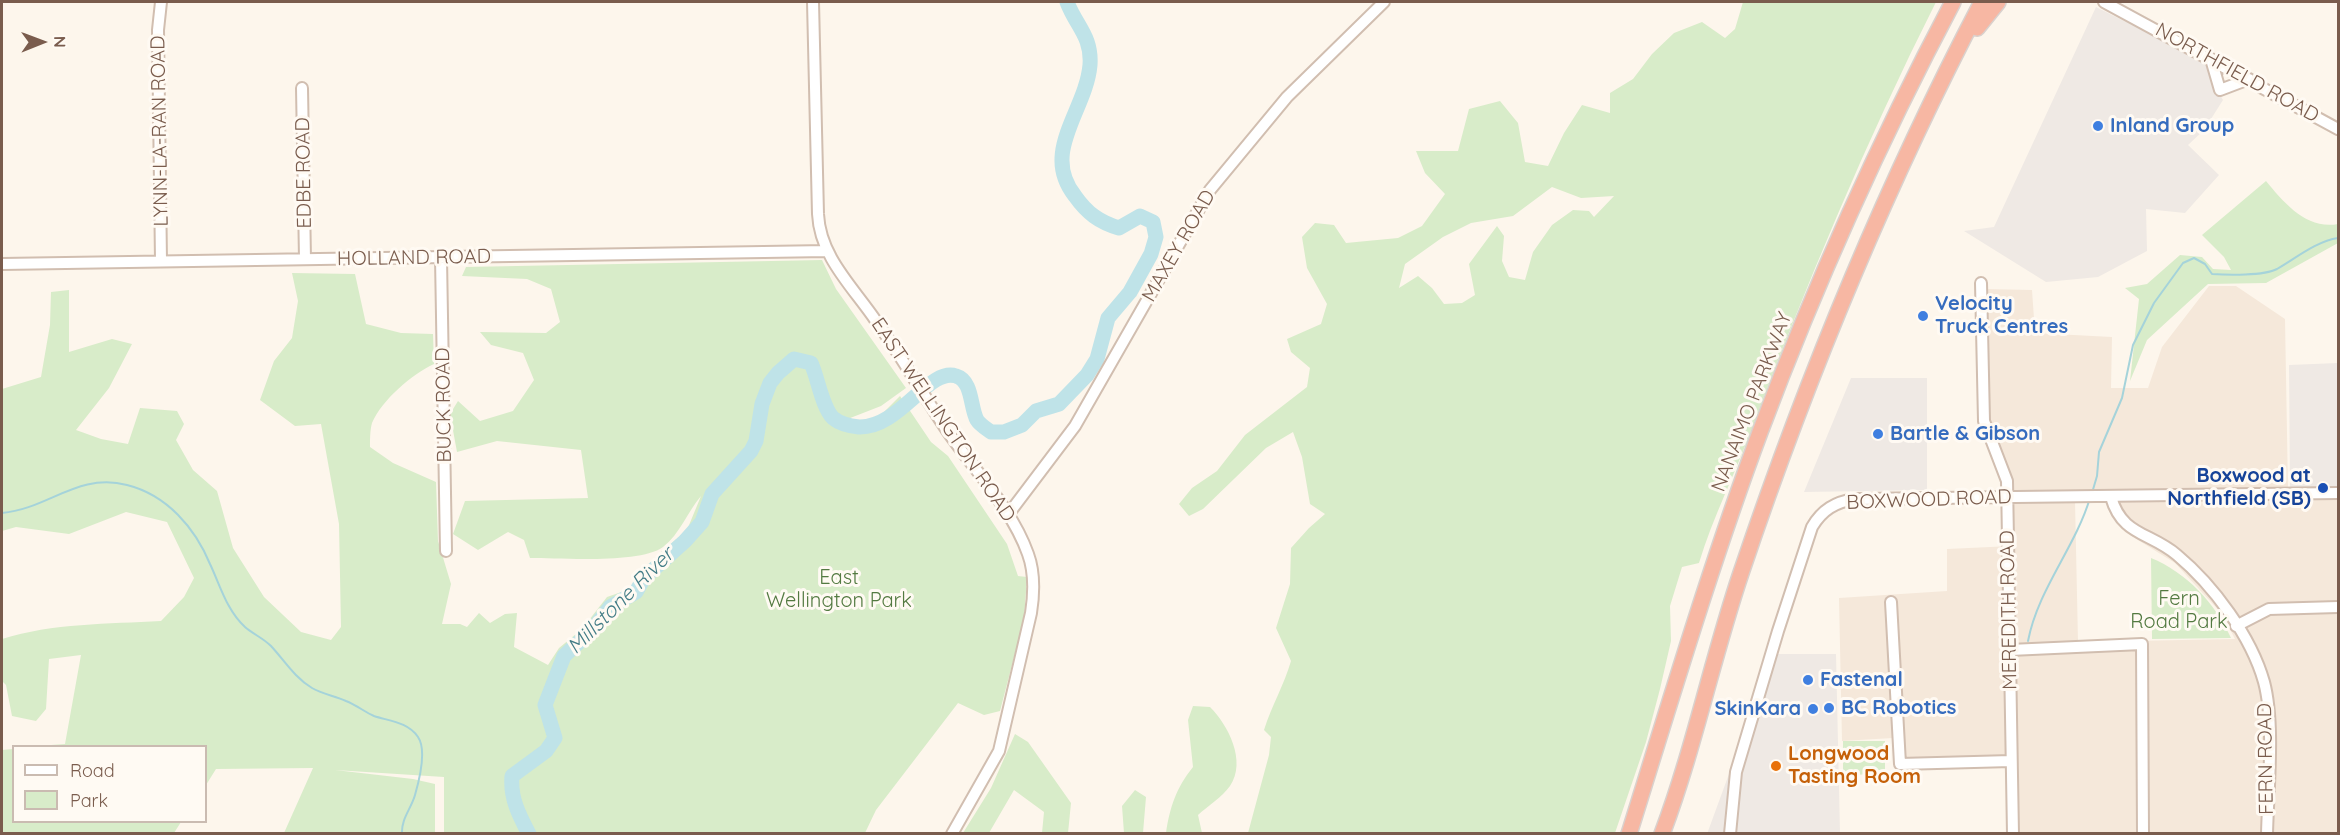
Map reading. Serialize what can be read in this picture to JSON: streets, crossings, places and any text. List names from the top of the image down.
{
  "streets": {
    "highway": ["NANAIMO PARKWAY"],
    "street": [
      "NORTHFIELD ROAD",
      "LYNN-LA-RAN ROAD",
      "EDBE ROAD",
      "MAXEY ROAD",
      "HOLLAND ROAD",
      "BUCK ROAD",
      "EAST WELLINGTON ROAD",
      "BOXWOOD ROAD",
      "MEREDITH ROAD",
      "FERN ROAD"
    ]
  },
  "crossings": [
    ["LYNN-LA-RAN ROAD", "HOLLAND ROAD"],
    ["EDBE ROAD", "HOLLAND ROAD"],
    ["MAXEY ROAD", "EAST WELLINGTON ROAD"],
    ["HOLLAND ROAD", "BUCK ROAD"],
    ["HOLLAND ROAD", "EAST WELLINGTON ROAD"],
    ["BOXWOOD ROAD", "MEREDITH ROAD"],
    ["BOXWOOD ROAD", "FERN ROAD"]
  ],
  "water": ["Millstone River"],
  "parks": ["East Wellington Park", "Fern Road Park"],
  "places": [
    "Inland Group",
    "Velocity Truck Centres",
    "Bartle & Gibson",
    "Boxwood at Northfield (SB)",
    "Fastenal",
    "BC Robotics",
    "SkinKara",
    "Longwood Tasting Room"
  ],
  "legend": ["Road", "Park"],
  "north": "right"
}
